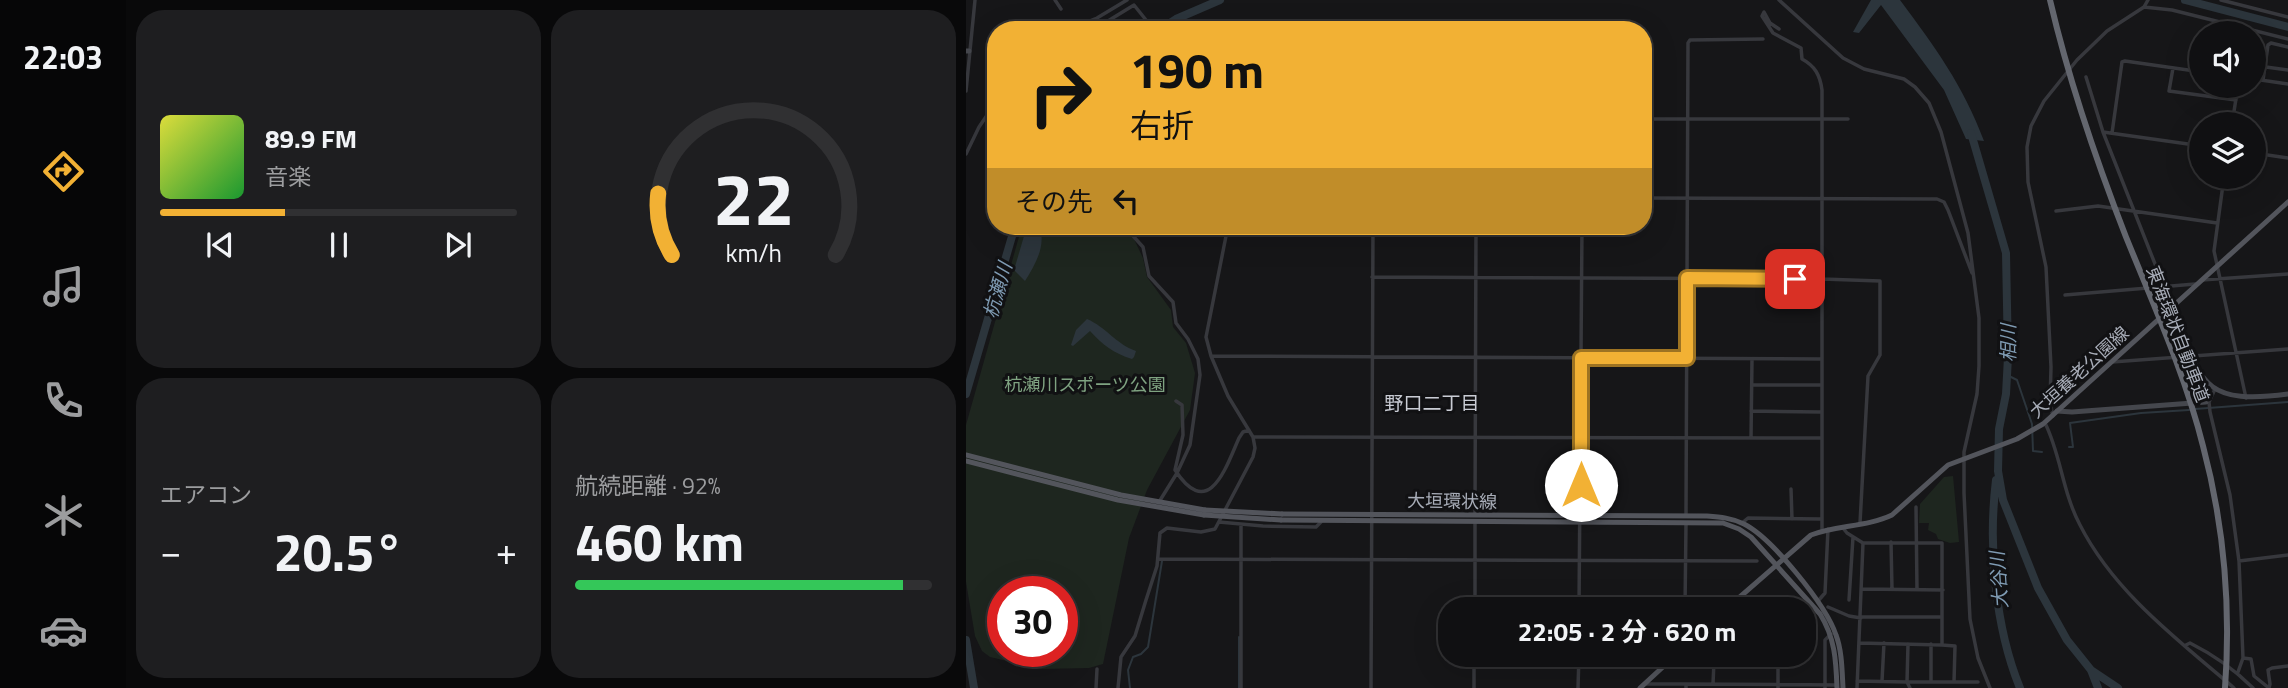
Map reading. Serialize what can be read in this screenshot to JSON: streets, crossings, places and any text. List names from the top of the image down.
{
  "streets": {
    "highway": ["東海環状自動車道"],
    "main road": ["大垣養老公園線", "大垣環状線"]
  },
  "crossings": [
    ["大垣養老公園線", "大垣環状線"]
  ],
  "districts": ["野口二丁目"],
  "water": ["杭瀬川", "相川", "大谷川"],
  "parks": ["杭瀬川スポーツ公園"],
  "page": {
    "tabs": "22:03",
    "turn": ["190 m", "右折"],
    "song": ["89.9 FM", "音楽"],
    "then": "その先",
    "tile": [
      "エアコン",
      ["航続距離 · 92%", "460 km"]
    ],
    "heat": ["−", "20.5°", "+"],
    "limit": "30",
    "trip": "22:05 · 2 分 · 620 m",
    "gauge": ["22", "km/h"]
  }
}
